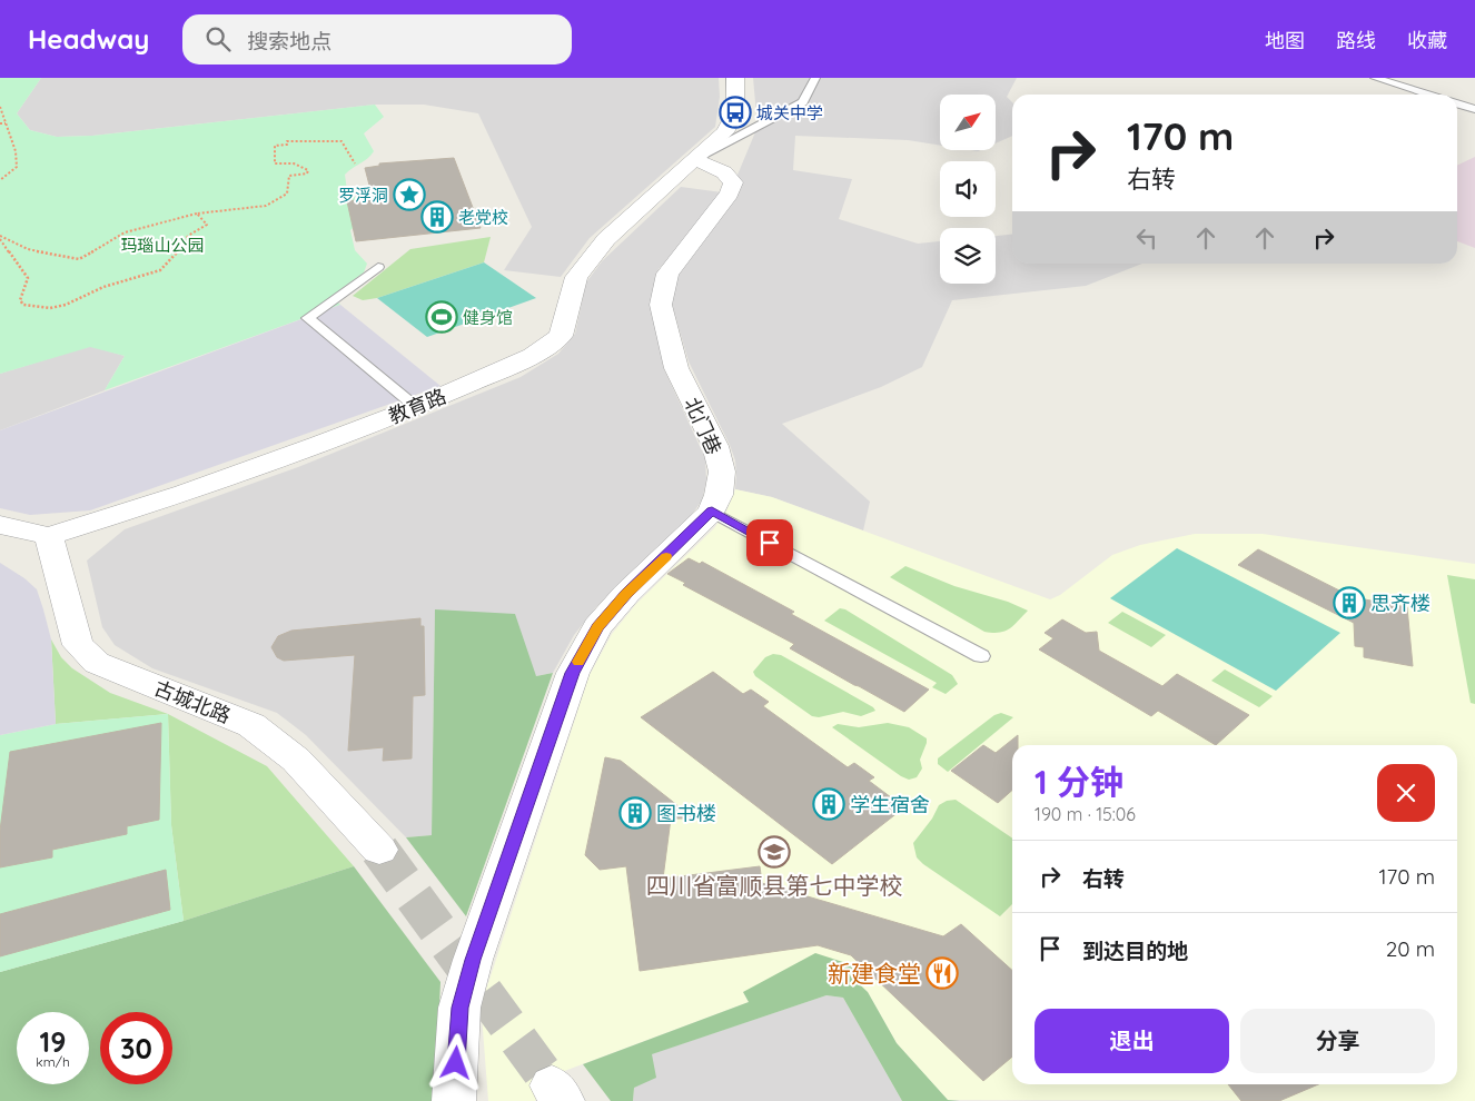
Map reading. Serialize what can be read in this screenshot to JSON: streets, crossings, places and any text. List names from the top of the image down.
{
  "streets": {
    "street": ["教育路", "北门巷", "古城北路"]
  },
  "crossings": [
    ["教育路", "北门巷"],
    ["教育路", "古城北路"]
  ],
  "parks": ["玛瑙山公园"],
  "places": {
    "bus stop": ["城关中学"],
    "place": ["罗浮洞"],
    "building": [
      "老党校",
      "思齐楼",
      "学生宿舍",
      "图书楼"
    ],
    "sports": ["健身馆"],
    "school or university": ["四川省富顺县第七中学校"],
    "restaurant": ["新建食堂"]
  },
  "north": "top right",
  "page": {
    "header": "Headway",
    "search": "搜索地点",
    "nav": ["地图", "路线", "收藏"],
    "turn": ["170 m", "右转"],
    "heading": ["1 分钟", "190 m · 15:06"],
    "list": [
      {
        "name": "右转",
        "value": "170 m"
      },
      {
        "name": "到达目的地",
        "value": "20 m"
      }
    ],
    "buttons": ["退出", "分享"],
    "speed": "19 km/h",
    "limit": "30"
  }
}
